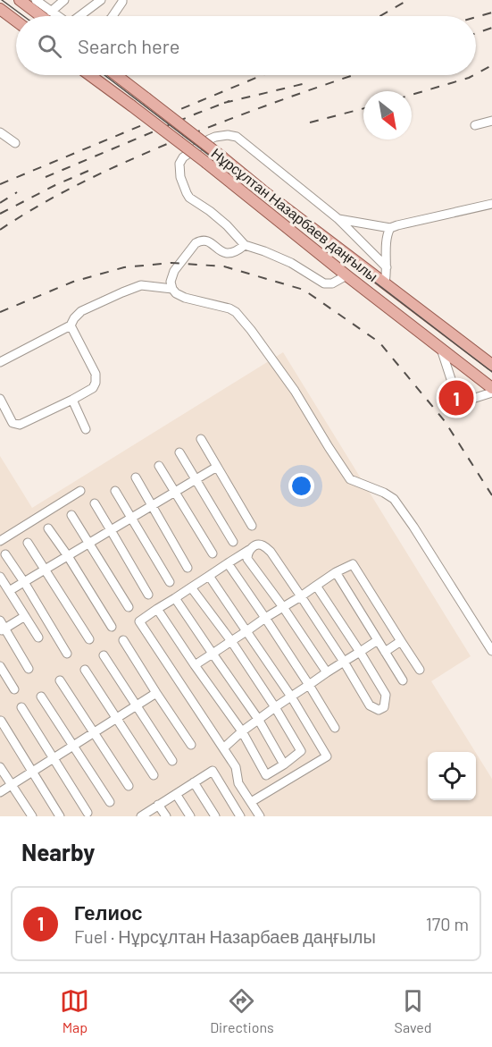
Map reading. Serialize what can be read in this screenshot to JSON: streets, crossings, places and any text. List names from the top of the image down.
{
  "streets": {
    "main road": ["Нұрсұлтан Назарбаев даңғылы"]
  },
  "north": "bottom right",
  "page": {
    "search": "Search here",
    "pins": "1",
    "heading": "Nearby",
    "list": [
      {
        "mark": "1",
        "name": "Гелиос",
        "note": "Fuel · Нұрсұлтан Назарбаев даңғылы",
        "value": "170 m"
      }
    ],
    "nav": ["Map", "Directions", "Saved"]
  }
}
